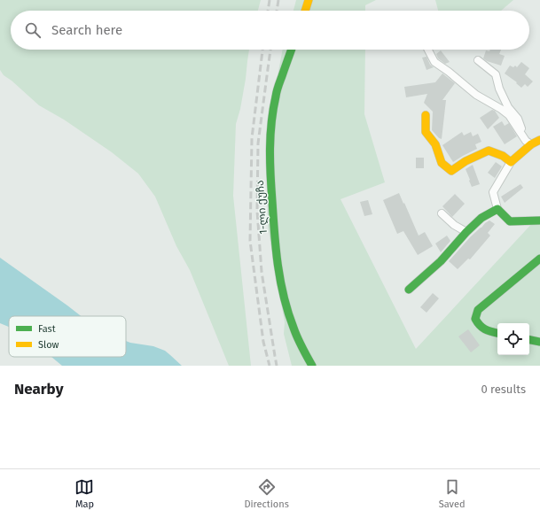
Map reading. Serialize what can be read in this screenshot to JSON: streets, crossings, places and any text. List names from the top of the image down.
{
  "streets": {
    "street": ["1-ლი ქუჩა"]
  },
  "legend": ["Fast", "Slow"],
  "page": {
    "search": "Search here",
    "heading": ["Nearby", "0 results"],
    "nav": ["Map", "Directions", "Saved"]
  }
}
